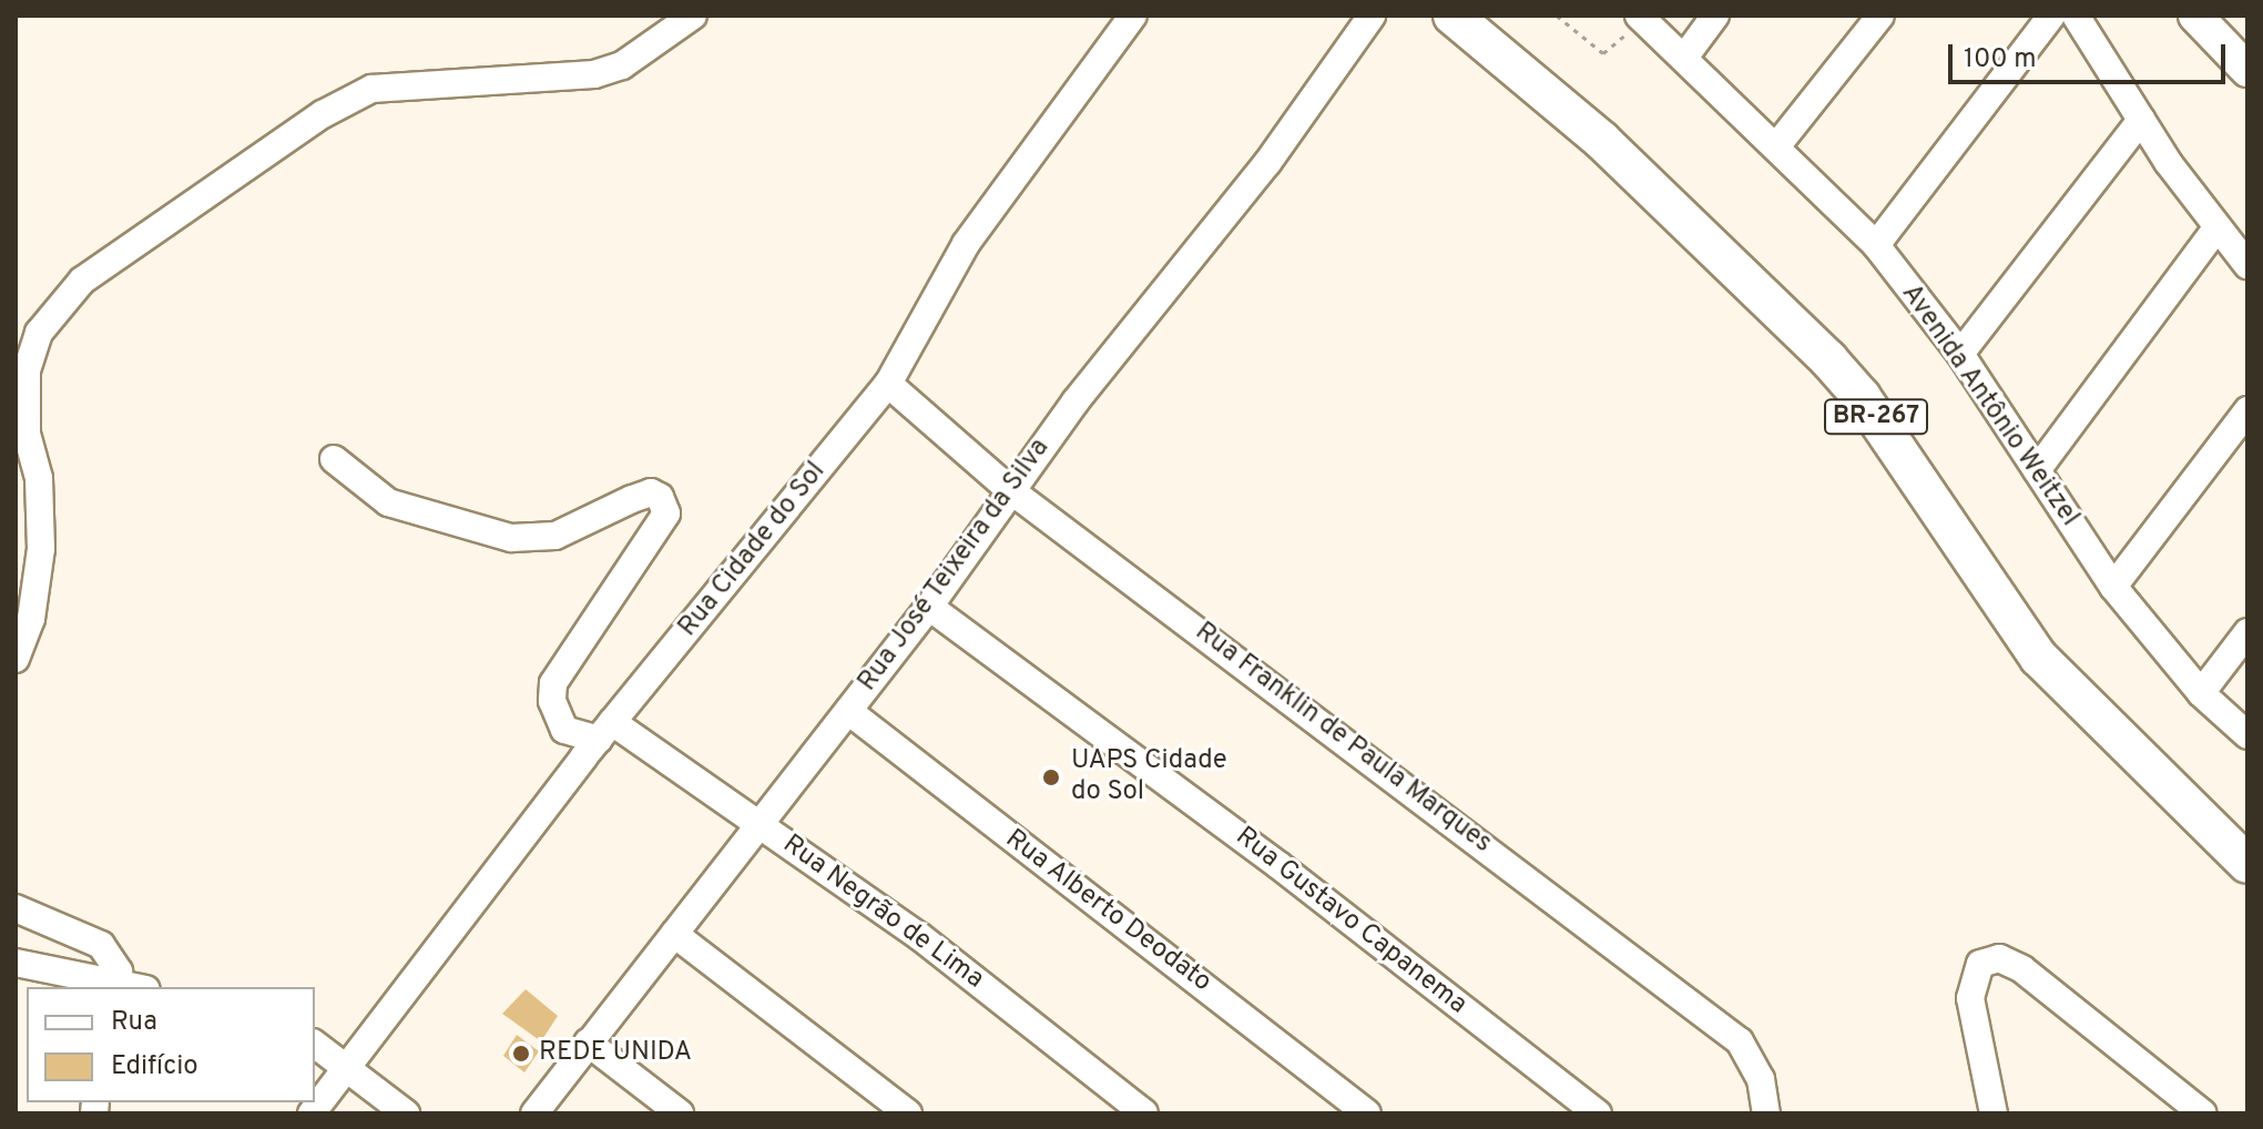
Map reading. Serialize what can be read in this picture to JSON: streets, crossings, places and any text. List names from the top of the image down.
{
  "streets": {
    "highway": ["BR-267"],
    "street": [
      "Avenida Antônio Weitzel",
      "Rua Cidade do Sol",
      "Rua José Teixeira da Silva",
      "Rua Franklin de Paula Marques",
      "Rua Alberto Deodato",
      "Rua Negrão de Lima",
      "Rua Gustavo Capanema"
    ]
  },
  "crossings": [
    ["Rua Cidade do Sol", "Rua Franklin de Paula Marques"],
    ["Rua Cidade do Sol", "Rua Negrão de Lima"],
    ["Rua José Teixeira da Silva", "Rua Franklin de Paula Marques"],
    ["Rua José Teixeira da Silva", "Rua Alberto Deodato"],
    ["Rua José Teixeira da Silva", "Rua Negrão de Lima"],
    ["Rua José Teixeira da Silva", "Rua Gustavo Capanema"]
  ],
  "places": ["UAPS Cidade do Sol", "REDE UNIDA"],
  "legend": ["Rua", "Edifício"],
  "scale_bar": "100 m"
}
